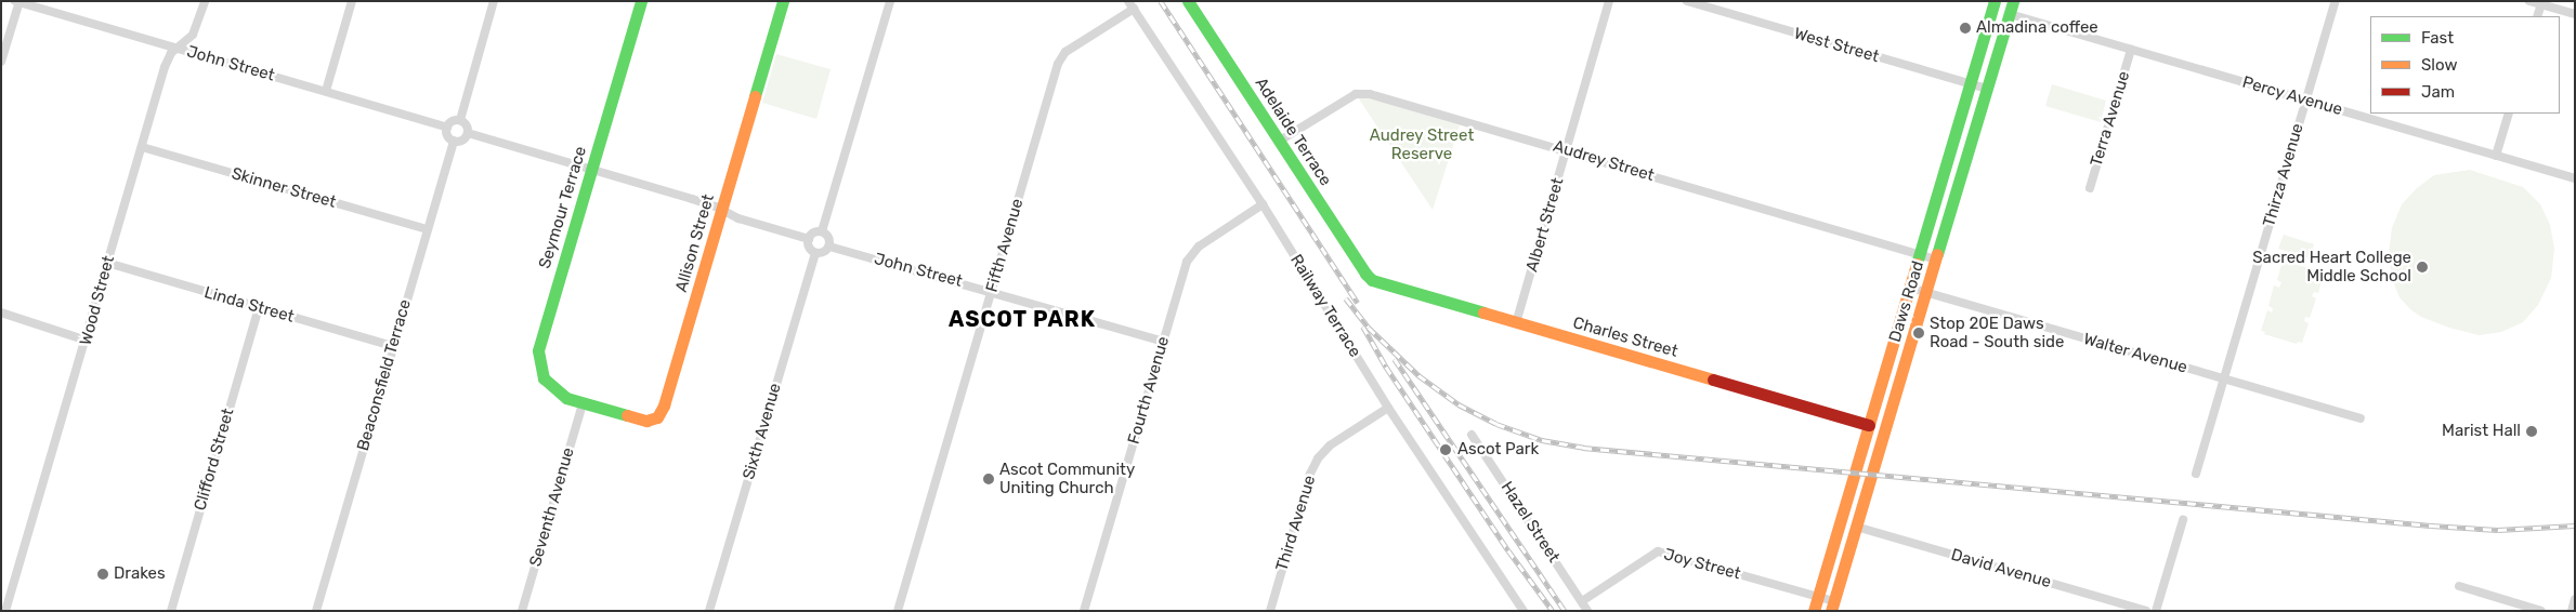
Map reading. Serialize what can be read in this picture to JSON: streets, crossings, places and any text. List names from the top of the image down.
{
  "streets": {
    "street": [
      "West Street",
      "John Street",
      "Percy Avenue",
      "Terra Avenue",
      "Adelaide Terrace",
      "Audrey Street",
      "Thirza Avenue",
      "Skinner Street",
      "Seymour Terrace",
      "Albert Street",
      "Allison Street",
      "Fifth Avenue",
      "Wood Street",
      "Daws Road",
      "Linda Street",
      "Railway Terrace",
      "Charles Street",
      "Walter Avenue",
      "Beaconsfield Terrace",
      "Fourth Avenue",
      "Sixth Avenue",
      "Clifford Street",
      "Seventh Avenue",
      "Hazel Street",
      "Third Avenue",
      "Joy Street",
      "David Avenue"
    ]
  },
  "crossings": [
    ["West Street", "Daws Road"],
    ["John Street", "Fifth Avenue"],
    ["John Street", "Wood Street"],
    ["John Street", "Beaconsfield Terrace"],
    ["John Street", "Fourth Avenue"],
    ["John Street", "Sixth Avenue"],
    ["Percy Avenue", "Terra Avenue"],
    ["Percy Avenue", "Thirza Avenue"],
    ["Percy Avenue", "Daws Road"],
    ["Adelaide Terrace", "Audrey Street"],
    ["Adelaide Terrace", "Charles Street"],
    ["Audrey Street", "Albert Street"],
    ["Audrey Street", "Daws Road"],
    ["Thirza Avenue", "Walter Avenue"],
    ["Skinner Street", "Wood Street"],
    ["Skinner Street", "Beaconsfield Terrace"],
    ["Seymour Terrace", "Allison Street"],
    ["Seymour Terrace", "Seventh Avenue"],
    ["Albert Street", "Charles Street"],
    ["Allison Street", "Seventh Avenue"],
    ["Fifth Avenue", "Railway Terrace"],
    ["Wood Street", "Linda Street"],
    ["Daws Road", "Charles Street"],
    ["Daws Road", "Walter Avenue"],
    ["Daws Road", "Joy Street"],
    ["Daws Road", "David Avenue"],
    ["Linda Street", "Beaconsfield Terrace"],
    ["Linda Street", "Clifford Street"],
    ["Railway Terrace", "Fourth Avenue"],
    ["Railway Terrace", "Third Avenue"],
    ["Hazel Street", "Joy Street"]
  ],
  "districts": ["ASCOT PARK"],
  "parks": ["Audrey Street Reserve"],
  "places": [
    "Almadina coffee",
    "Sacred Heart College Middle School",
    "Stop 20E Daws Road - South side",
    "Marist Hall",
    "Ascot Park",
    "Ascot Community Uniting Church",
    "Drakes"
  ],
  "legend": ["Fast", "Slow", "Jam"]
}
